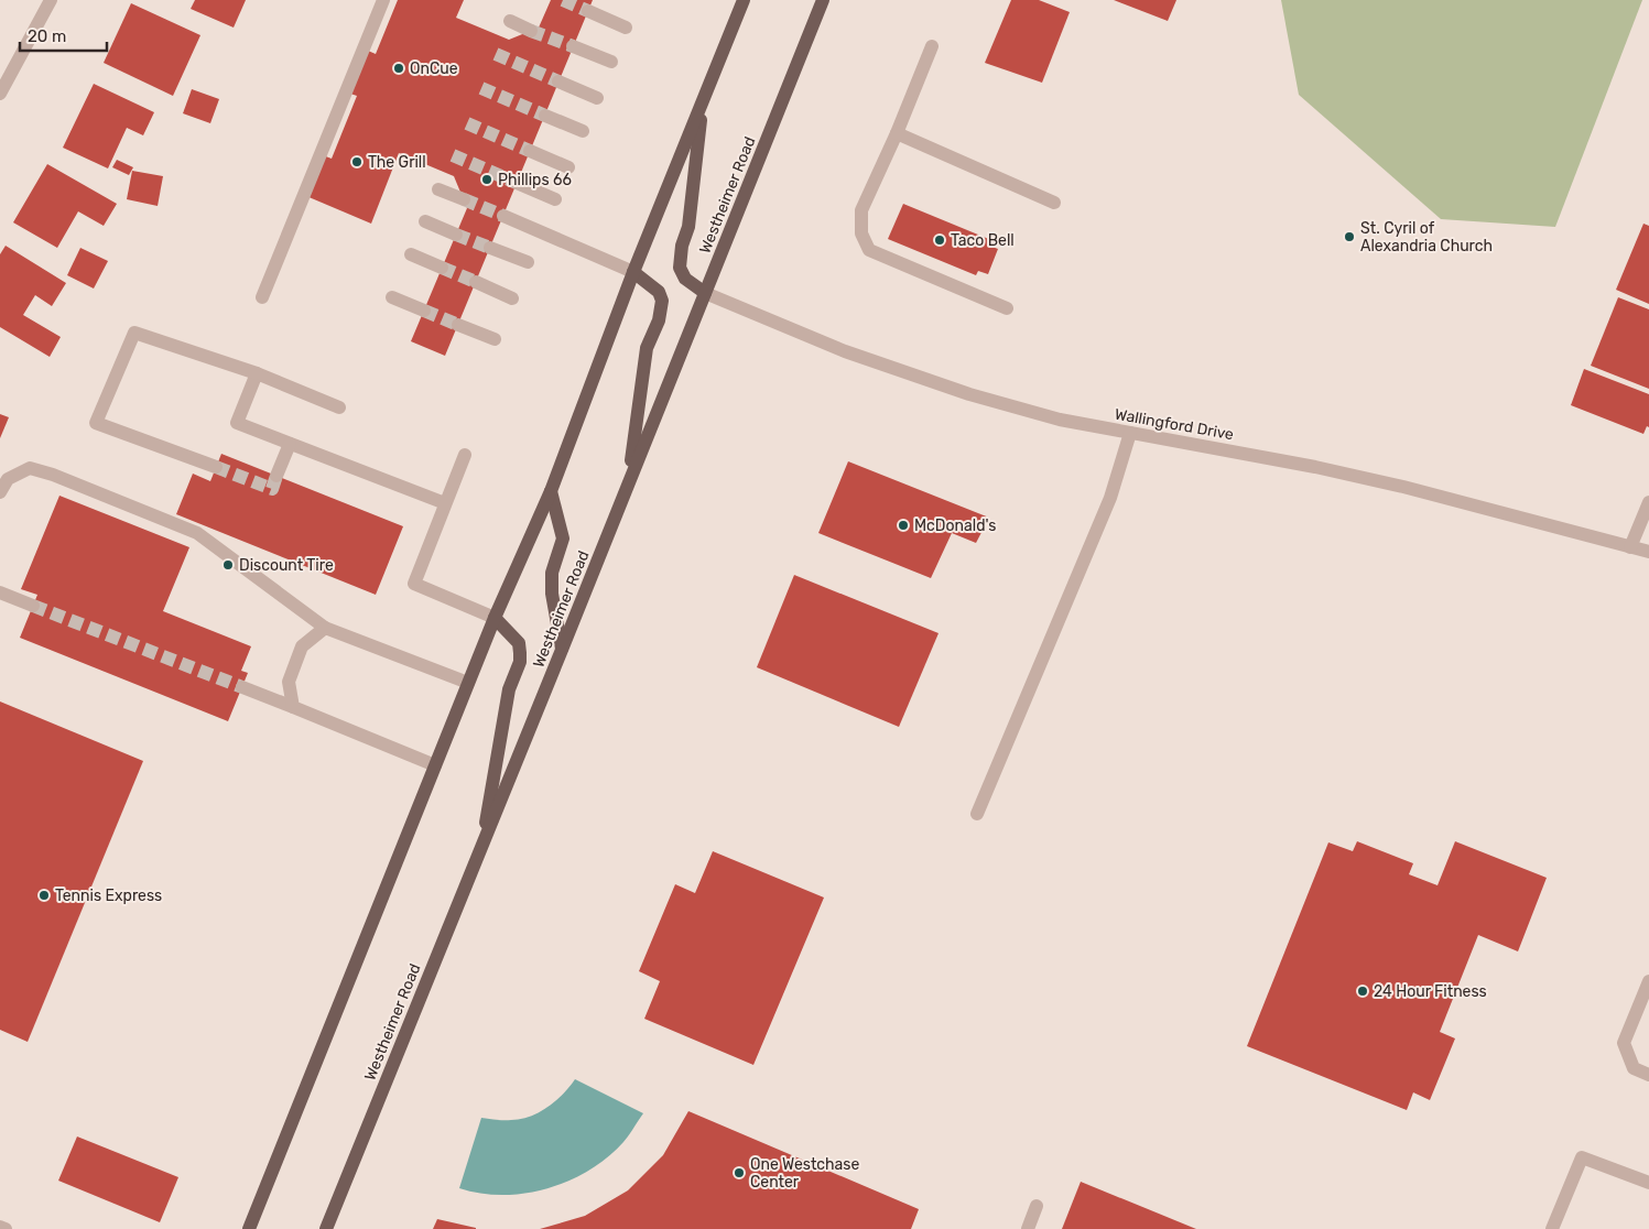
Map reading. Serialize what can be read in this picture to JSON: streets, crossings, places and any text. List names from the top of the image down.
{
  "streets": {
    "main road": ["Westheimer Road"],
    "street": ["Wallingford Drive"]
  },
  "crossings": [
    ["Westheimer Road", "Wallingford Drive"]
  ],
  "places": [
    "OnCue",
    "The Grill",
    "Phillips 66",
    "St. Cyril of Alexandria Church",
    "Taco Bell",
    "McDonald's",
    "Discount Tire",
    "Tennis Express",
    "24 Hour Fitness",
    "One Westchase Center"
  ],
  "scale_bar": "20 m"
}
